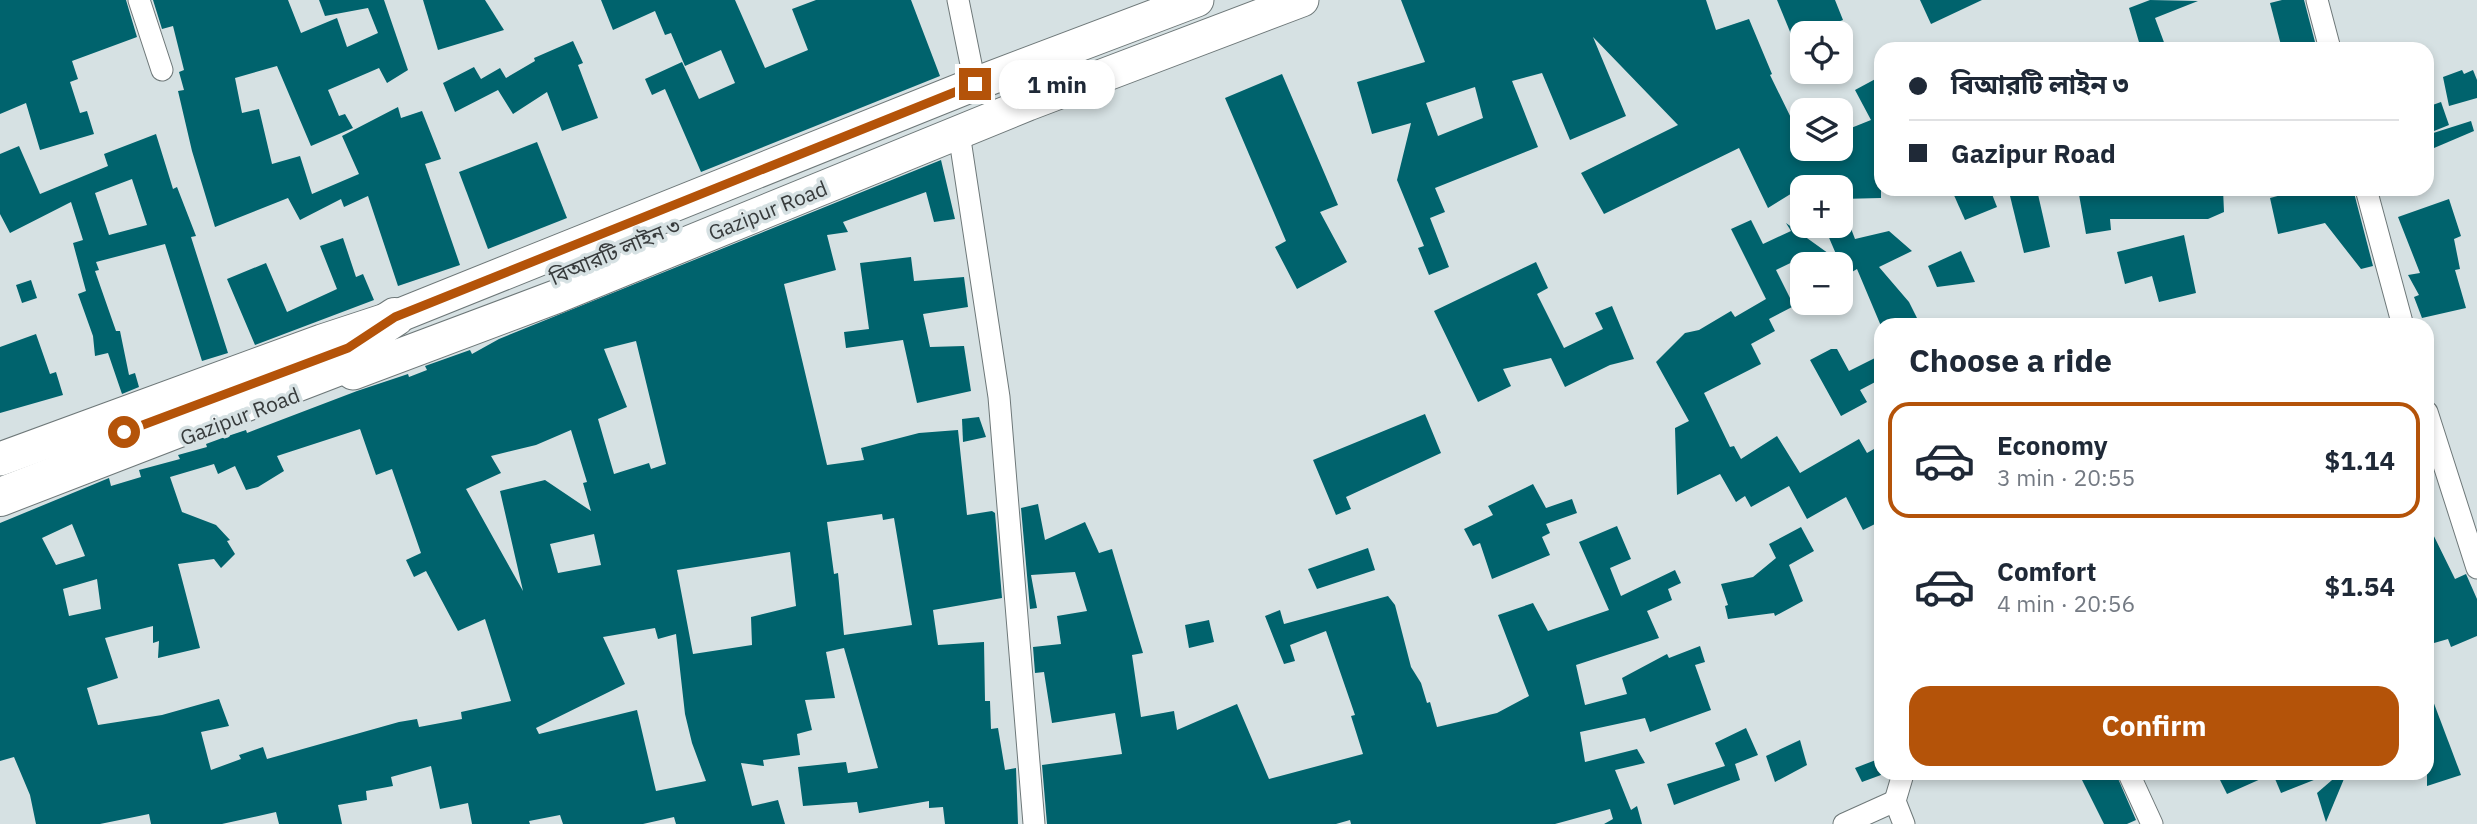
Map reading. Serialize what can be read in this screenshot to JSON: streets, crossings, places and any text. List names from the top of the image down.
{
  "streets": {
    "highway": ["বিআরটি লাইন ৩"],
    "main road": ["Gazipur Road"]
  },
  "crossings": [
    ["Gazipur Road", "বিআরটি লাইন ৩"]
  ],
  "page": {
    "map_buttons": ["+", "−"],
    "banner": ["বিআরটি লাইন ৩", "Gazipur Road"],
    "bubble": "1 min",
    "heading": "Choose a ride",
    "list": [
      {
        "name": "Economy",
        "note": "3 min · 20:55",
        "value": "$1.14"
      },
      {
        "name": "Comfort",
        "note": "4 min · 20:56",
        "value": "$1.54"
      }
    ],
    "buttons": "Confirm"
  }
}
